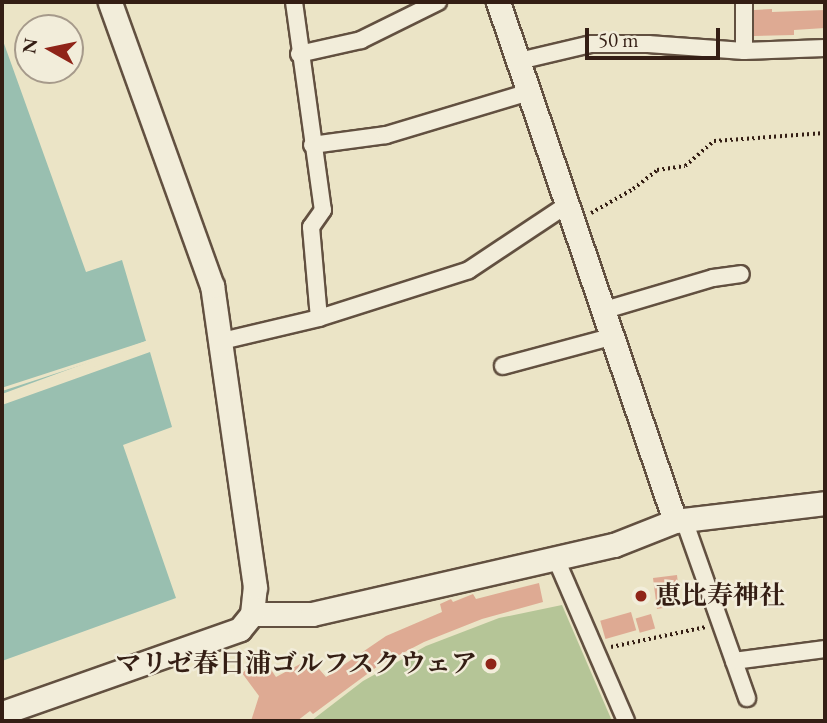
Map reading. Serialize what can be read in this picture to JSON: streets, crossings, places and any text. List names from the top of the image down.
{
  "places": ["恵比寿神社", "マリゼ春日浦ゴルフスクウェア"],
  "scale_bar": "50 m",
  "north": "left"
}
